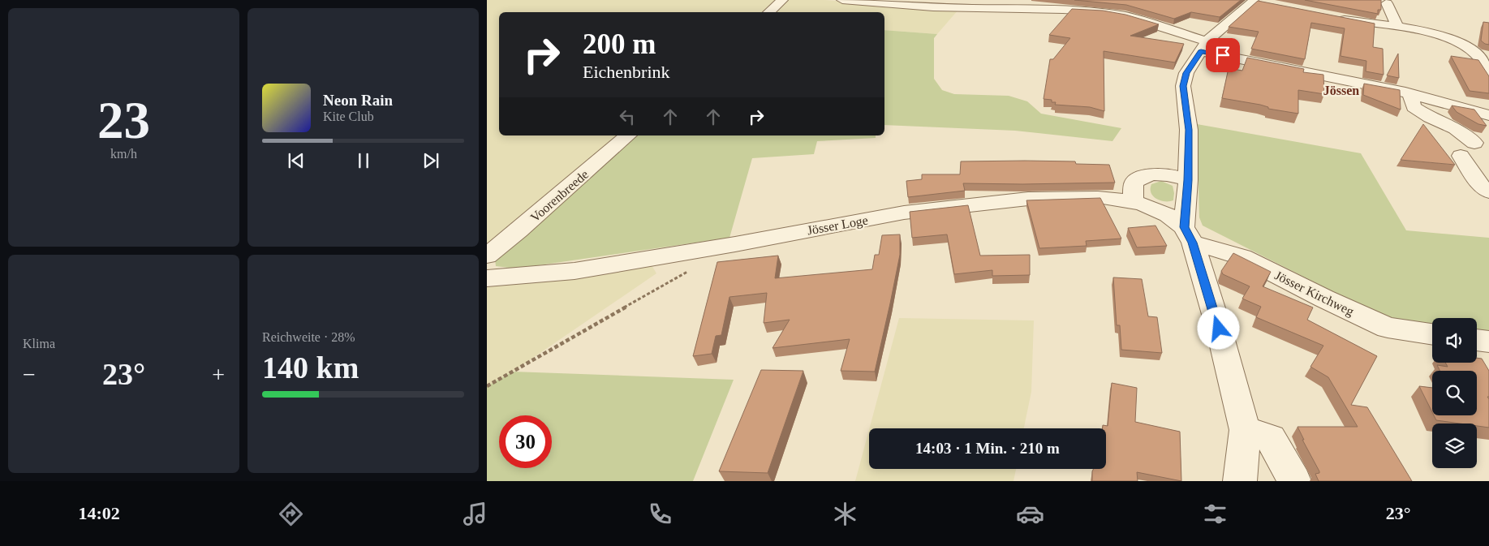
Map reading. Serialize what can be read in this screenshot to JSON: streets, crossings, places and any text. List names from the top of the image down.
{
  "streets": {
    "street": ["Voorenbreede", "Jösser Loge", "Jösser Kirchweg"]
  },
  "crossings": [
    ["Jösser Loge", "Jösser Kirchweg"]
  ],
  "districts": ["Jössen"],
  "page": {
    "tile": [
      ["23", "km/h"],
      "Klima",
      ["Reichweite · 28%", "140 km"]
    ],
    "turn": ["200 m", "Eichenbrink"],
    "song": ["Neon Rain", "Kite Club"],
    "heat": ["−", "23°", "+"],
    "limit": "30",
    "trip": "14:03 · 1 Min. · 210 m",
    "tabs": ["14:02", "23°"]
  }
}
